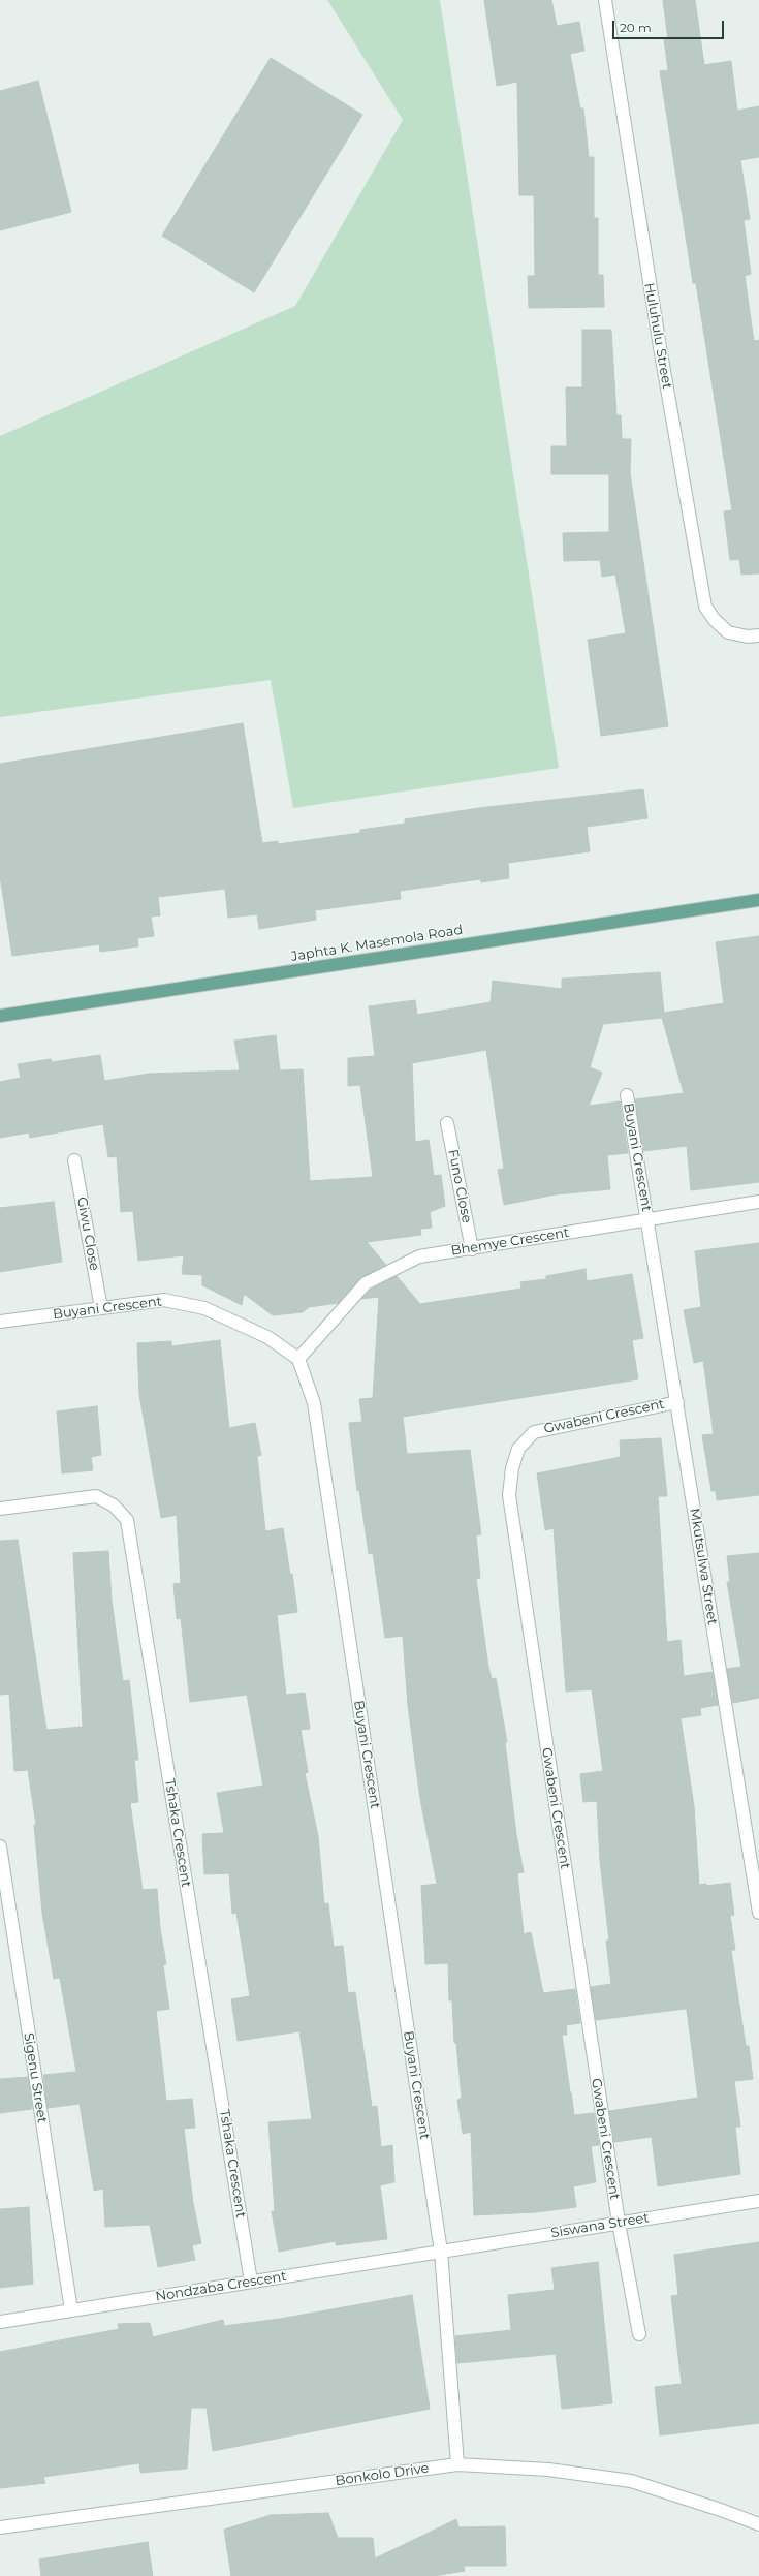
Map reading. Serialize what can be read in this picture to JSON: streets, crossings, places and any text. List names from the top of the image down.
{
  "streets": {
    "main road": ["Japhta K. Masemola Road"],
    "street": [
      "Huluhulu Street",
      "Buyani Crescent",
      "Funo Close",
      "Giwu Close",
      "Bhemye Crescent",
      "Gwabeni Crescent",
      "Mkutsulwa Street",
      "Tshaka Crescent",
      "Sigenu Street",
      "Siswana Street",
      "Nondzaba Crescent",
      "Bonkolo Drive"
    ]
  },
  "crossings": [
    ["Buyani Crescent", "Giwu Close"],
    ["Buyani Crescent", "Bhemye Crescent"],
    ["Buyani Crescent", "Mkutsulwa Street"],
    ["Buyani Crescent", "Siswana Street"],
    ["Buyani Crescent", "Nondzaba Crescent"],
    ["Buyani Crescent", "Bonkolo Drive"],
    ["Funo Close", "Bhemye Crescent"],
    ["Bhemye Crescent", "Mkutsulwa Street"],
    ["Gwabeni Crescent", "Mkutsulwa Street"],
    ["Gwabeni Crescent", "Siswana Street"],
    ["Tshaka Crescent", "Nondzaba Crescent"],
    ["Sigenu Street", "Nondzaba Crescent"],
    ["Siswana Street", "Nondzaba Crescent"]
  ],
  "scale_bar": "20 m"
}
